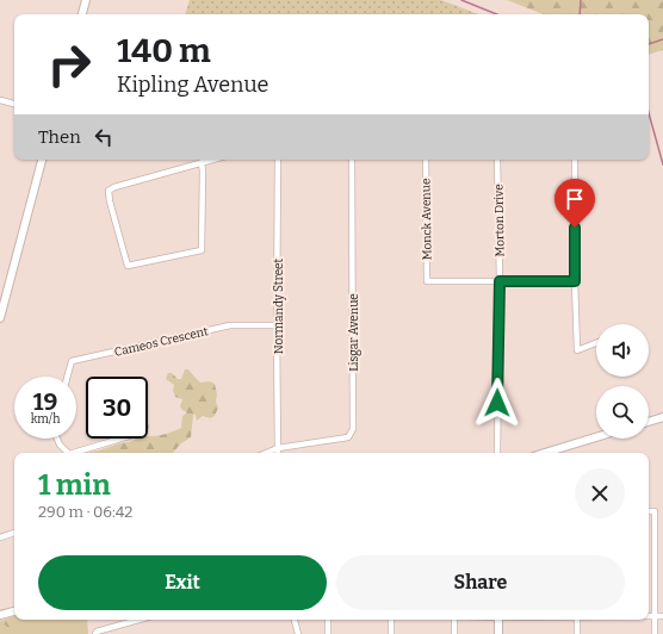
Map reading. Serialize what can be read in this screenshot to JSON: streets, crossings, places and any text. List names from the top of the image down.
{
  "streets": {
    "street": [
      "Monck Avenue",
      "Morton Drive",
      "Normandy Street",
      "Lisgar Avenue",
      "Cameos Crescent"
    ]
  },
  "crossings": [
    ["Monck Avenue", "Morton Drive"],
    ["Normandy Street", "Lisgar Avenue"],
    ["Normandy Street", "Cameos Crescent"]
  ],
  "page": {
    "turn": ["140 m", "Kipling Avenue"],
    "then": "Then",
    "speed": "19 km/h",
    "limit": "30",
    "heading": ["1 min", "290 m · 06:42"],
    "buttons": ["Exit", "Share"]
  }
}
